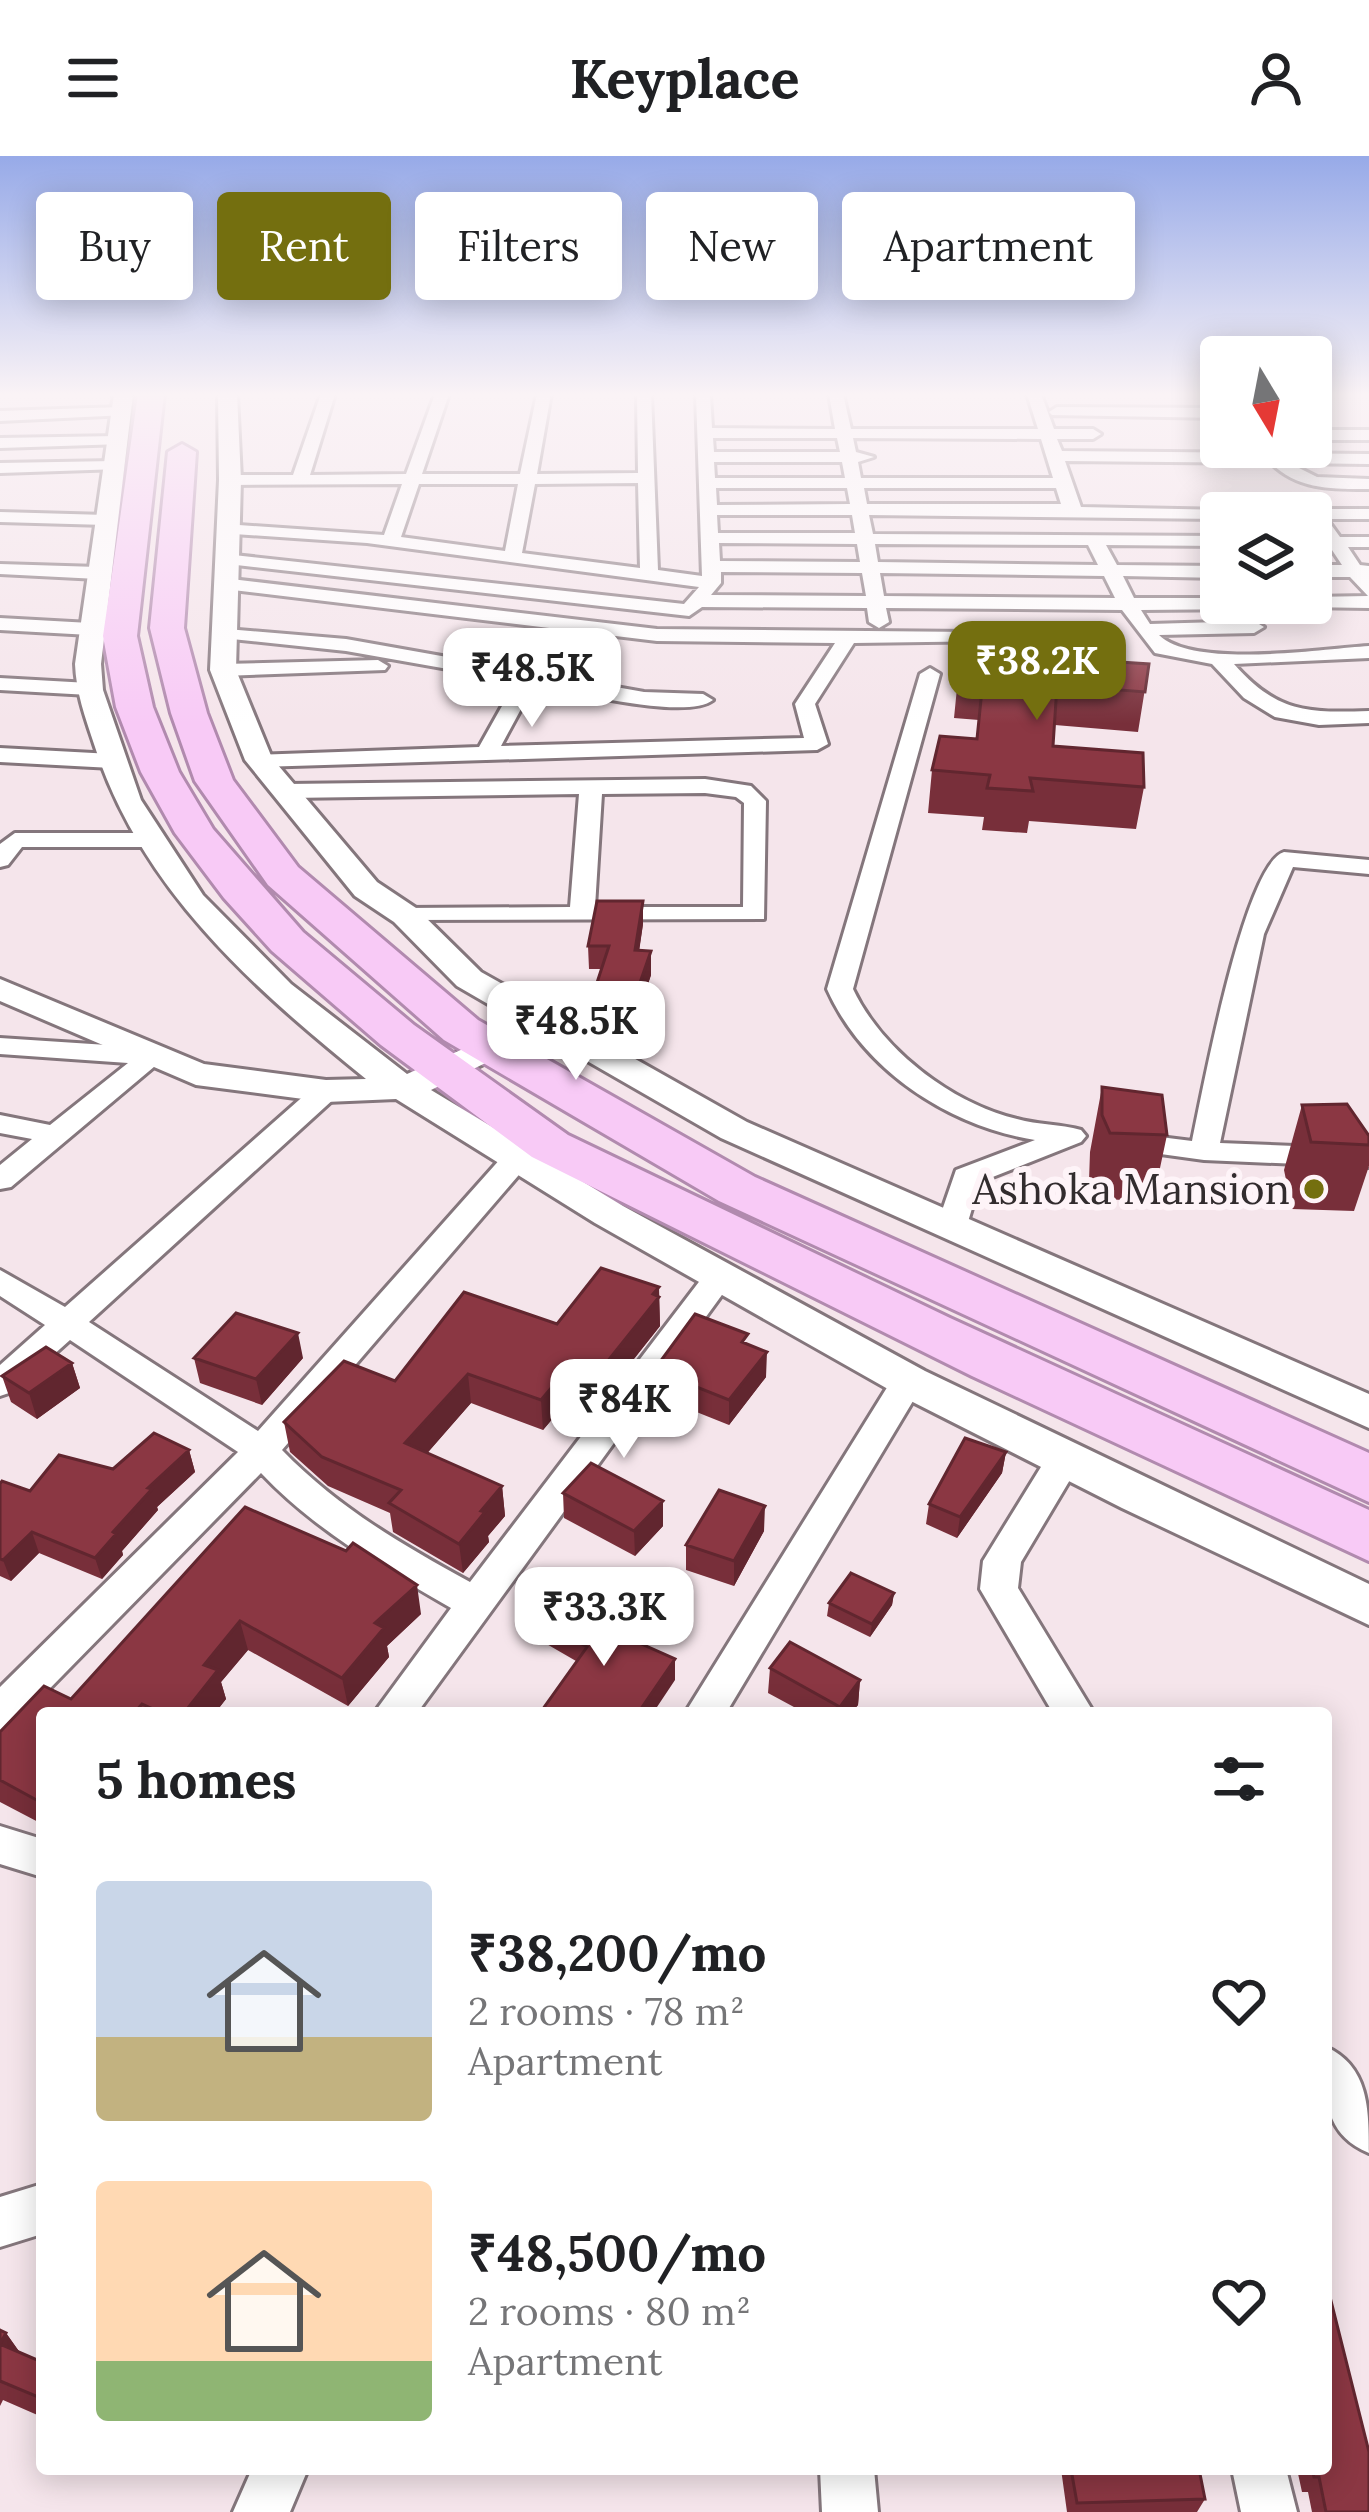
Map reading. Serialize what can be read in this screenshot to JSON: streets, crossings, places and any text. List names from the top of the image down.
{
  "places": ["Ashoka Mansion"],
  "north": "bottom",
  "page": {
    "header": "Keyplace",
    "chip": [
      "Buy",
      "Rent",
      "Filters",
      "New",
      "Apartment"
    ],
    "price": [
      "₹38.2K",
      "₹48.5K",
      "₹48.5K",
      "₹84K",
      "₹33.3K"
    ],
    "heading": "5 homes",
    "list": [
      {
        "name": "₹38,200/mo",
        "note": "2 rooms · 78 m² · Apartment"
      },
      {
        "name": "₹48,500/mo",
        "note": "2 rooms · 80 m² · Apartment"
      }
    ]
  }
}
